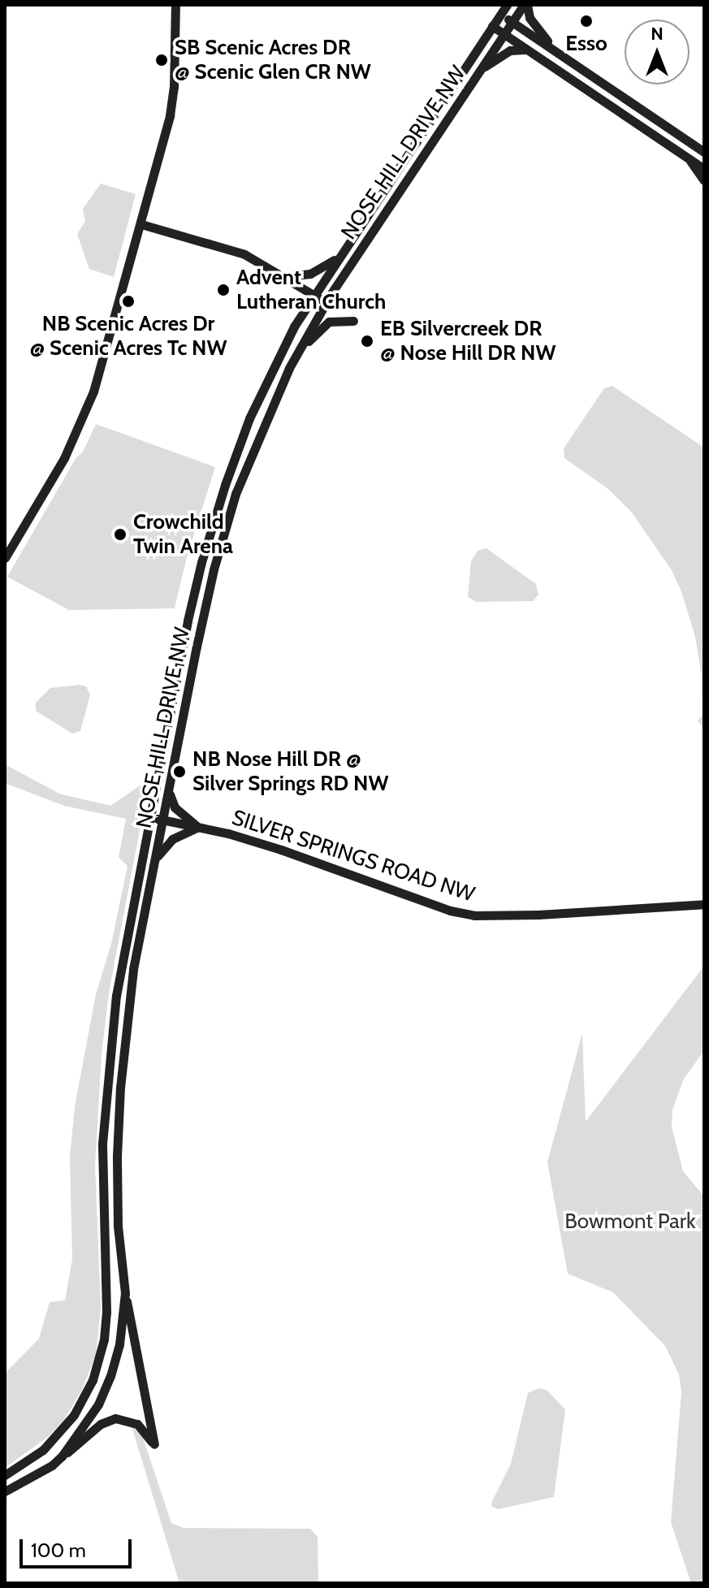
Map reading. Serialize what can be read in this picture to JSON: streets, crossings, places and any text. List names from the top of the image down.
{
  "streets": {
    "main road": ["NOSE HILL DRIVE NW", "SILVER SPRINGS ROAD NW"]
  },
  "crossings": [
    ["NOSE HILL DRIVE NW", "SILVER SPRINGS ROAD NW"]
  ],
  "parks": ["Bowmont Park"],
  "places": [
    "Esso",
    "SB Scenic Acres DR @ Scenic Glen CR NW",
    "Advent Lutheran Church",
    "NB Scenic Acres Dr @ Scenic Acres Tc NW",
    "EB Silvercreek DR @ Nose Hill DR NW",
    "Crowchild Twin Arena",
    "NB Nose Hill DR @ Silver Springs RD NW"
  ],
  "scale_bar": "100 m",
  "north": "top"
}
